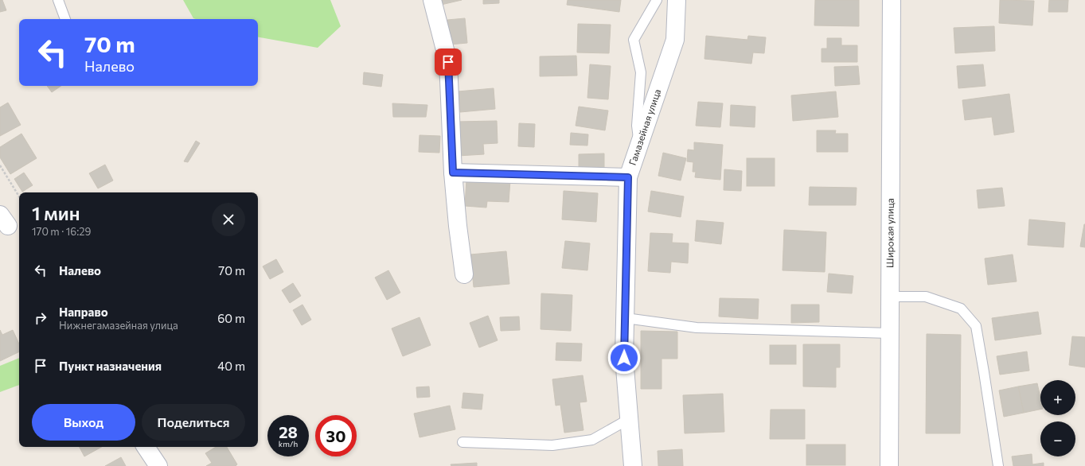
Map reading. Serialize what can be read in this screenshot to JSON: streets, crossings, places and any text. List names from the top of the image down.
{
  "streets": {
    "street": ["Гамазейная улица", "Широкая улица"]
  },
  "page": {
    "turn": ["70 m", "Налево"],
    "heading": ["1 мин", "170 m · 16:29"],
    "list": [
      {
        "name": "Налево",
        "value": "70 m"
      },
      {
        "name": "Направо",
        "note": "Нижнегамазейная улица",
        "value": "60 m"
      },
      {
        "name": "Пункт назначения",
        "value": "40 m"
      }
    ],
    "map_buttons": ["+", "−"],
    "buttons": ["Выход", "Поделиться"],
    "speed": "28 km/h",
    "limit": "30"
  }
}
